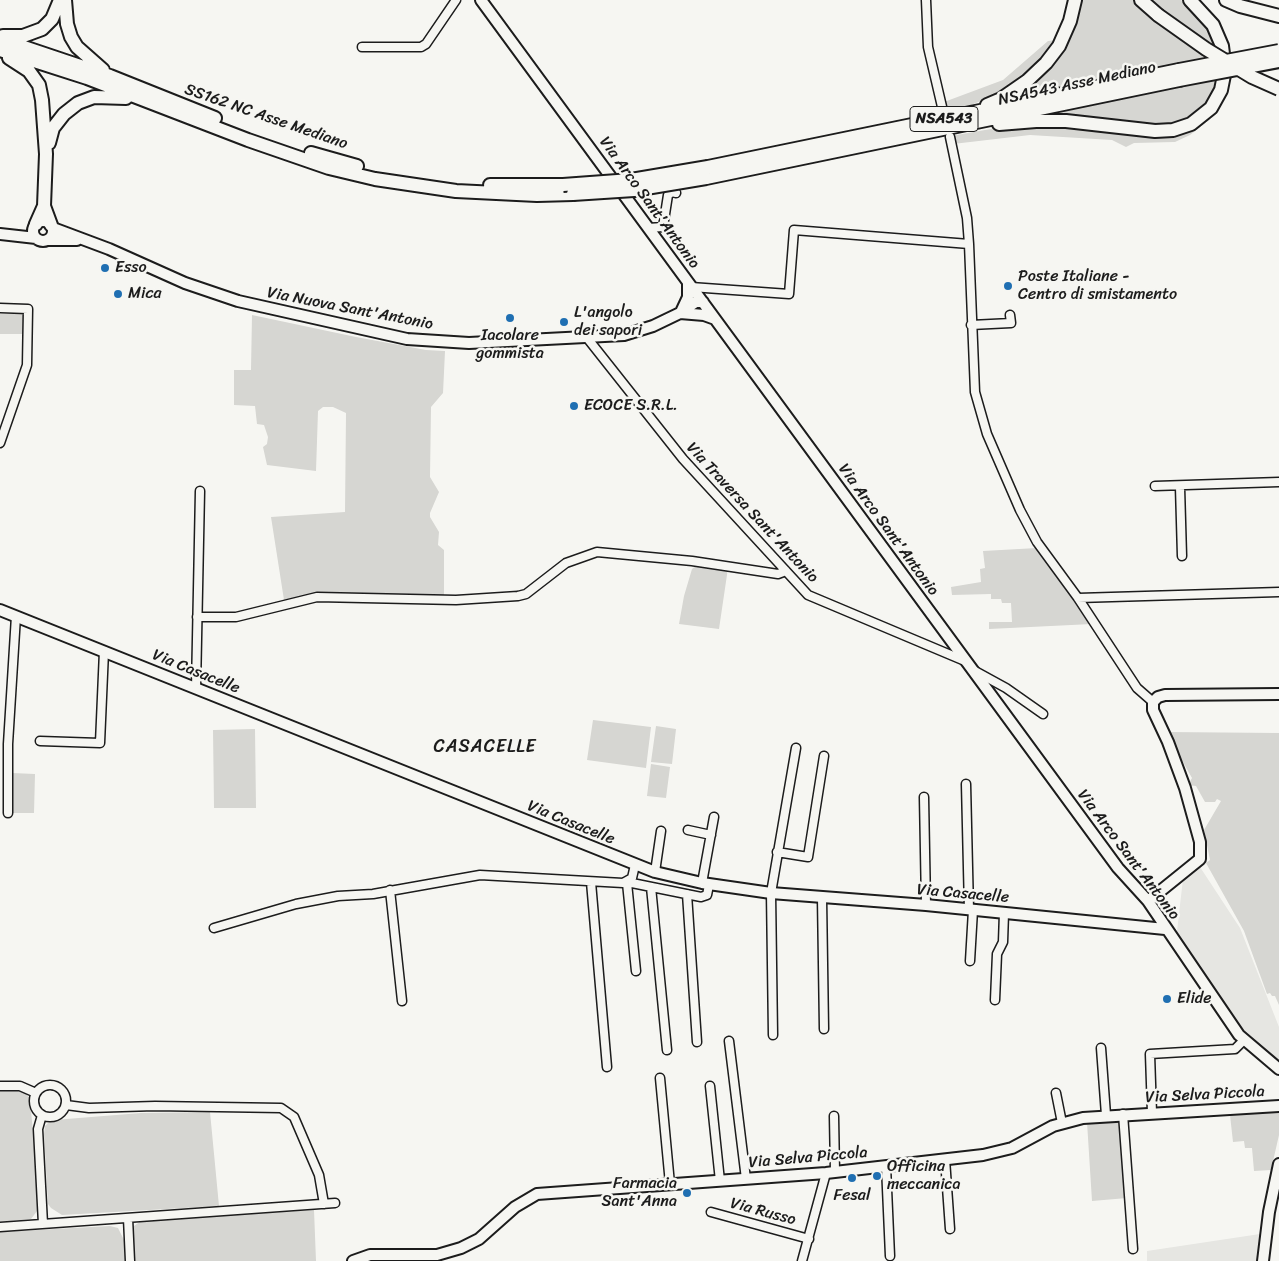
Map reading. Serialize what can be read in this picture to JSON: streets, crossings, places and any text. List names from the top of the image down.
{
  "streets": {
    "highway": ["NSA543 Asse Mediano", "SS162 NC Asse Mediano", "NSA543"],
    "street": [
      "Via Arco Sant'Antonio",
      "Via Nuova Sant'Antonio",
      "Via Traversa Sant'Antonio",
      "Via Casacelle",
      "Via Selva Piccola",
      "Via Russo"
    ]
  },
  "crossings": [
    ["NSA543 Asse Mediano", "SS162 NC Asse Mediano"],
    ["NSA543 Asse Mediano", "NSA543"],
    ["Via Arco Sant'Antonio", "Via Nuova Sant'Antonio"],
    ["Via Arco Sant'Antonio", "Via Traversa Sant'Antonio"],
    ["Via Arco Sant'Antonio", "Via Casacelle"],
    ["Via Nuova Sant'Antonio", "Via Traversa Sant'Antonio"]
  ],
  "districts": ["CASACELLE"],
  "places": [
    "Esso",
    "Poste Italiane - Centro di smistamento",
    "Mica",
    "Iacolare gommista",
    "L'angolo dei sapori",
    "ECOCE S.R.L.",
    "Elide",
    "Officina meccanica",
    "Fesal",
    "Farmacia Sant'Anna"
  ]
}
